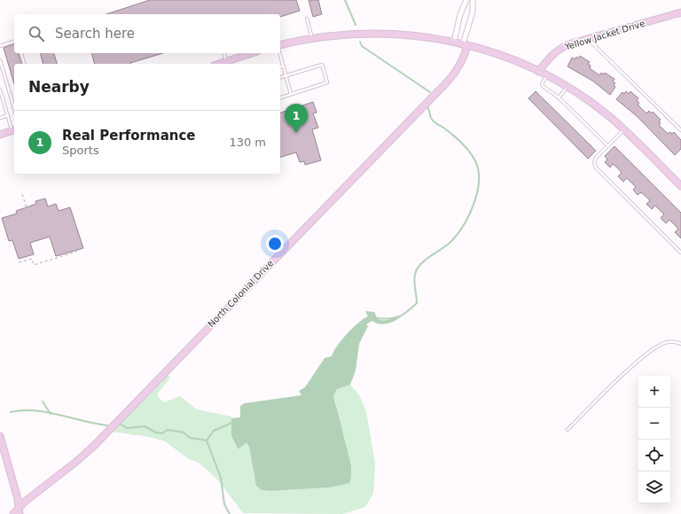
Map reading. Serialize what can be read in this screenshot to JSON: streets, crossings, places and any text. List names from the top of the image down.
{
  "streets": {
    "street": ["Yellow Jacket Drive", "North Colonial Drive"]
  },
  "page": {
    "search": "Search here",
    "heading": "Nearby",
    "pins": "1",
    "list": [
      {
        "mark": "1",
        "name": "Real Performance",
        "note": "Sports",
        "value": "130 m"
      }
    ],
    "map_buttons": ["+", "−"]
  }
}
